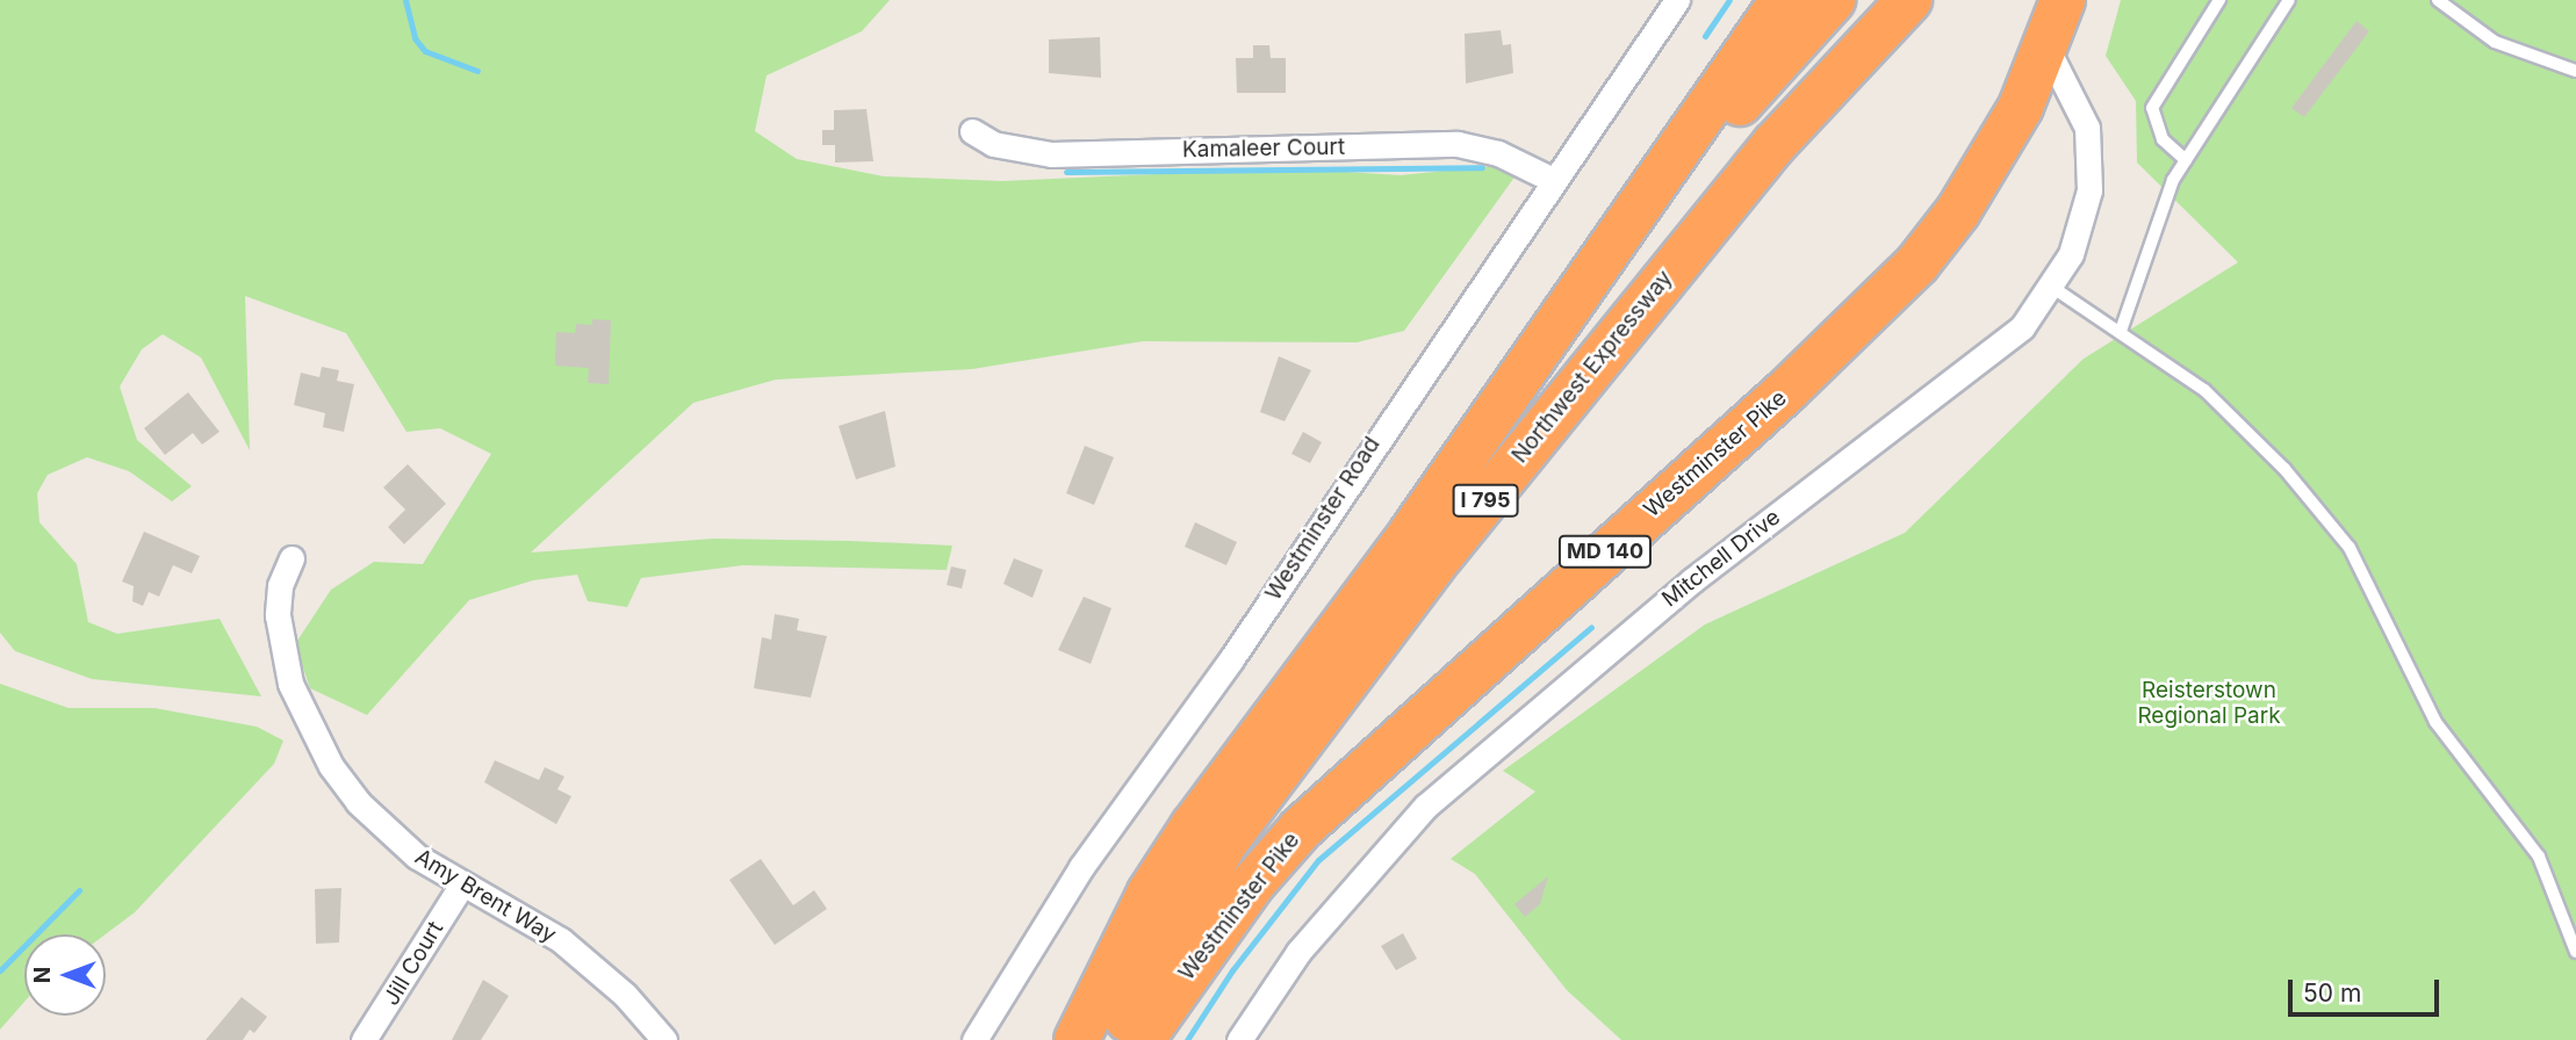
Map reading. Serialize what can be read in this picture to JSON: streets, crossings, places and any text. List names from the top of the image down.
{
  "streets": {
    "highway": [
      "Northwest Expressway",
      "Westminster Pike",
      "I 795",
      "MD 140"
    ],
    "street": [
      "Kamaleer Court",
      "Westminster Road",
      "Mitchell Drive",
      "Amy Brent Way",
      "Jill Court"
    ]
  },
  "crossings": [
    ["Kamaleer Court", "Westminster Road"],
    ["Westminster Pike", "Mitchell Drive"],
    ["Amy Brent Way", "Jill Court"]
  ],
  "parks": ["Reisterstown Regional Park"],
  "scale_bar": "50 m",
  "north": "left"
}
